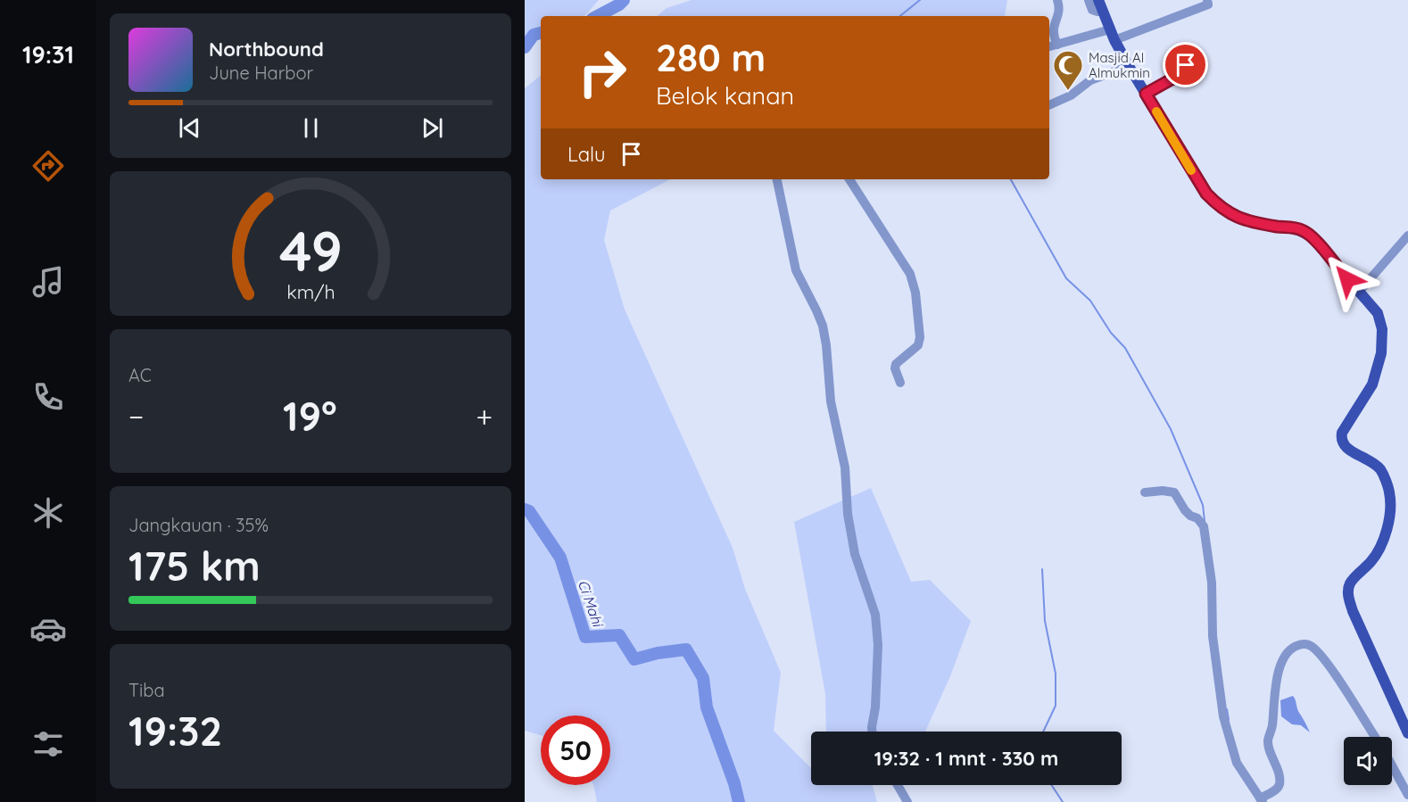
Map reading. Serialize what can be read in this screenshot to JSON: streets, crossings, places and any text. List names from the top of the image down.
{
  "water": ["Ci Mahi"],
  "places": {
    "mosque": ["Masjid Al Almukmin"]
  },
  "page": {
    "tabs": "19:31",
    "turn": ["280 m", "Belok kanan"],
    "song": ["Northbound", "June Harbor"],
    "then": "Lalu",
    "tile": [
      "AC",
      ["Jangkauan · 35%", "175 km"],
      ["Tiba", "19:32"]
    ],
    "heat": ["−", "19°", "+"],
    "limit": "50",
    "trip": "19:32 · 1 mnt · 330 m",
    "gauge": ["49", "km/h"]
  }
}
